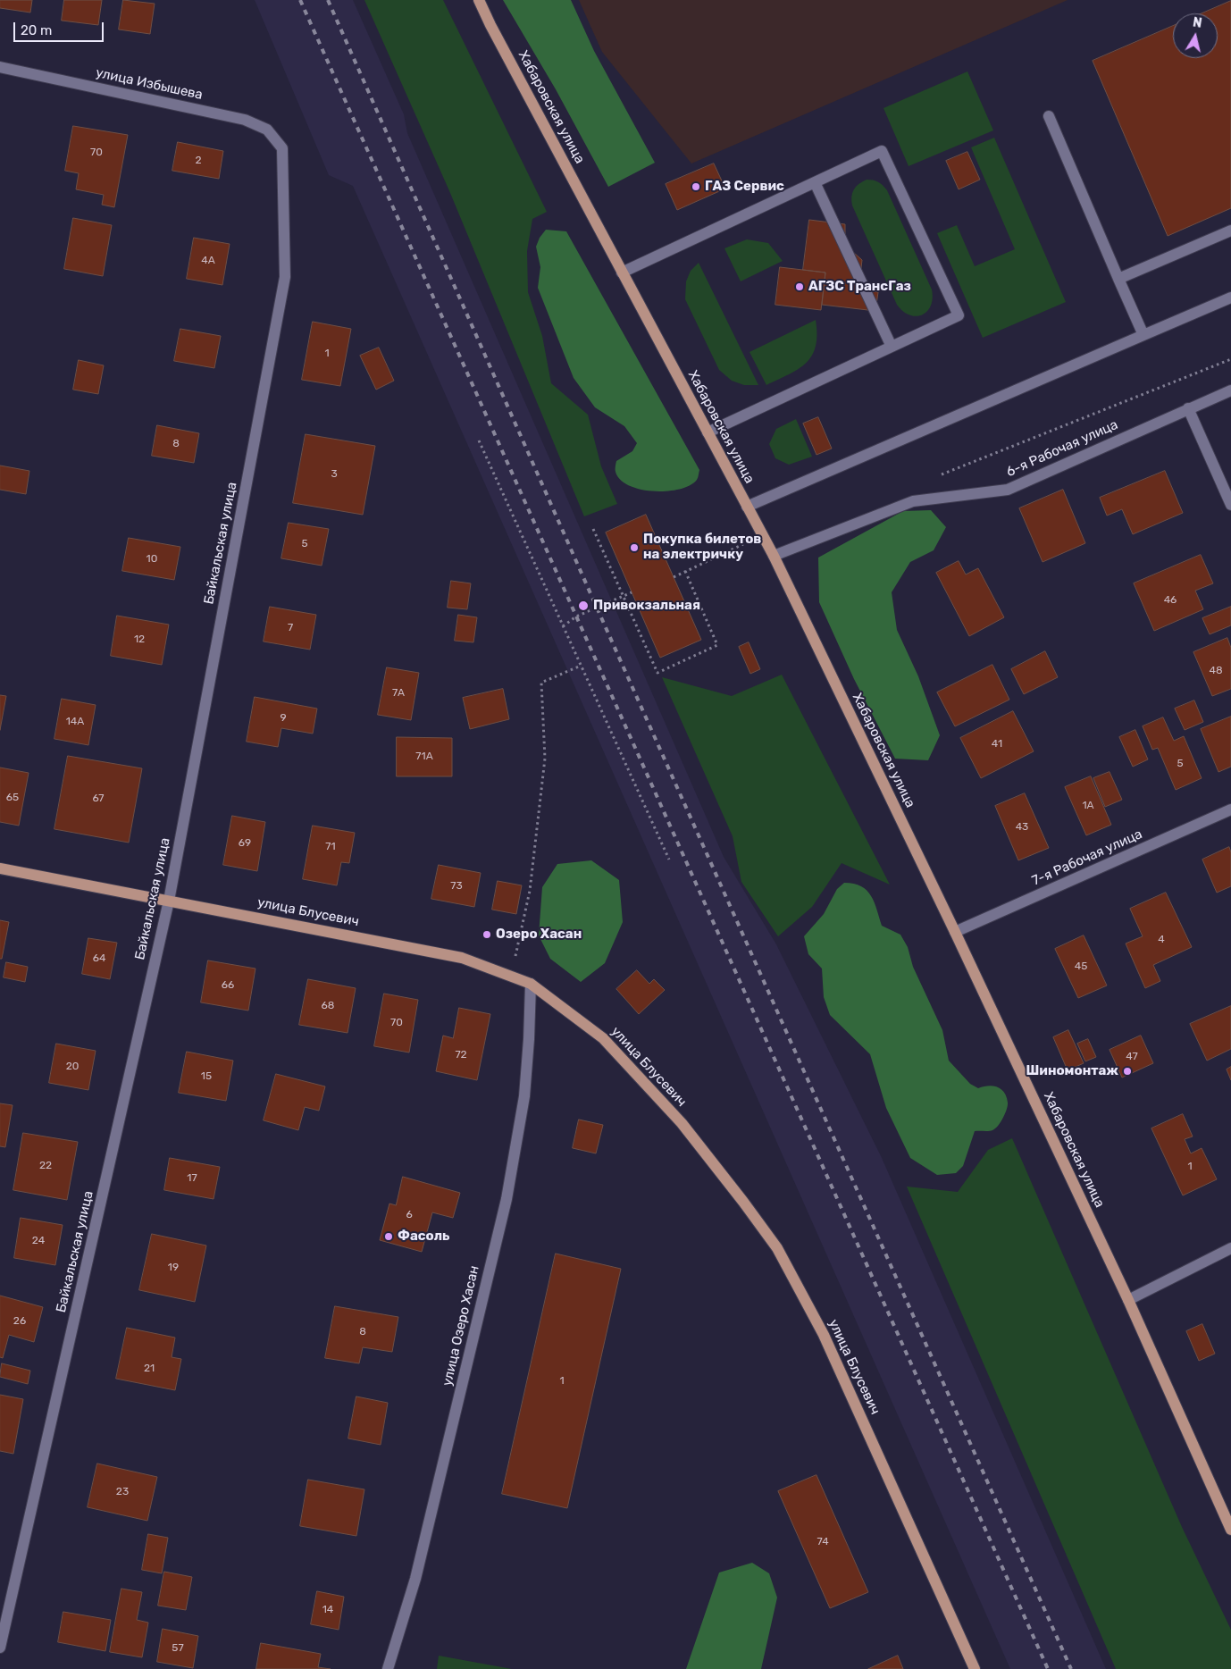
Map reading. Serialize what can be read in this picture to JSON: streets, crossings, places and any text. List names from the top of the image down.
{
  "streets": {
    "main road": ["Хабаровская улица", "улица Блусевич"],
    "street": [
      "улица Избышева",
      "6-я Рабочая улица",
      "Байкальская улица",
      "7-я Рабочая улица",
      "улица Озеро Хасан"
    ]
  },
  "crossings": [
    ["улица Избышева", "Байкальская улица"],
    ["Хабаровская улица", "6-я Рабочая улица"],
    ["Хабаровская улица", "7-я Рабочая улица"],
    ["Байкальская улица", "улица Блусевич"],
    ["улица Блусевич", "улица Озеро Хасан"]
  ],
  "places": [
    "ГАЗ Сервис",
    "АГЗС ТрансГаз",
    "Покупка билетов на электричку",
    "Привокзальная",
    "Озеро Хасан",
    "Шиномонтаж",
    "Фасоль"
  ],
  "house_numbers": [
    "70",
    "2",
    "4А",
    "1",
    "8",
    "3",
    "5",
    "10",
    "46",
    "7",
    "12",
    "48",
    "7А",
    "9",
    "14А",
    "41",
    "71А",
    "5",
    "65",
    "67",
    "1А",
    "43",
    "69",
    "71",
    "73",
    "4",
    "64",
    "45",
    "66",
    "68",
    "70",
    "72",
    "47",
    "20",
    "15",
    "22",
    "1",
    "17",
    "6",
    "24",
    "19",
    "26",
    "8",
    "21",
    "1",
    "23",
    "74",
    "14",
    "57"
  ],
  "scale_bar": "20 m",
  "north": "top"
}
